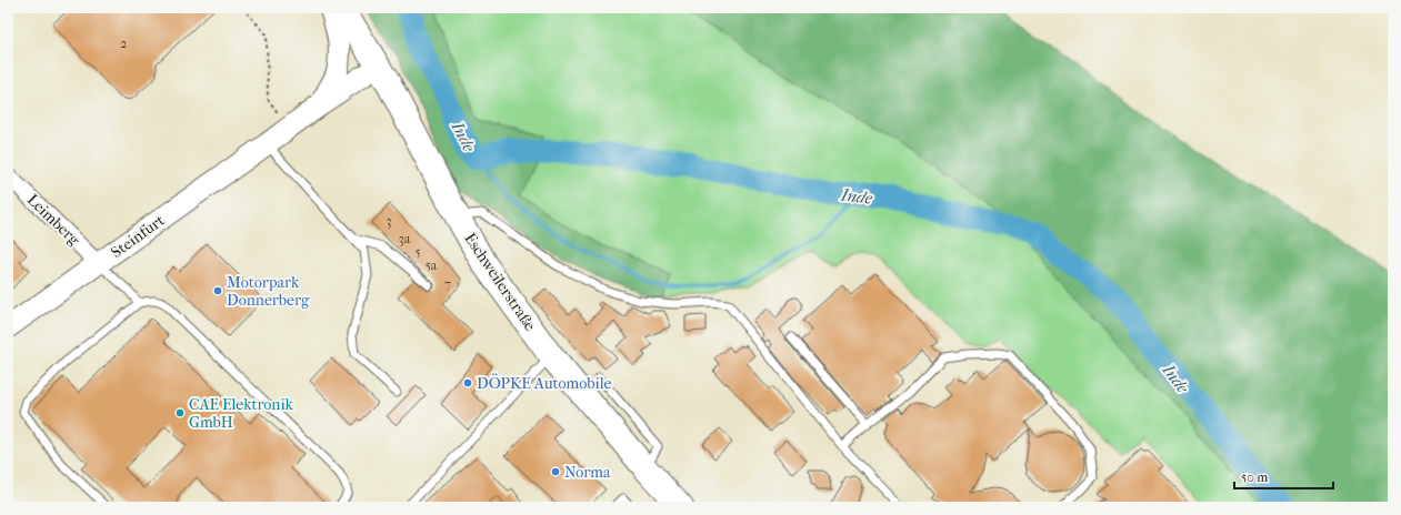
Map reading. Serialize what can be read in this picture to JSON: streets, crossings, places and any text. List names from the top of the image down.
{
  "streets": {
    "main road": ["Eschweilerstraße"],
    "street": ["Leimberg", "Steinfurt"]
  },
  "crossings": [
    ["Leimberg", "Steinfurt"],
    ["Steinfurt", "Eschweilerstraße"]
  ],
  "water": ["Inde"],
  "places": [
    "Motorpark Donnerberg",
    "DÖPKE Automobile",
    "CAE Elektronik GmbH",
    "Norma"
  ],
  "house_numbers": [
    "2",
    "3",
    "3a",
    "5",
    "5a",
    "7"
  ],
  "scale_bar": "50 m"
}
